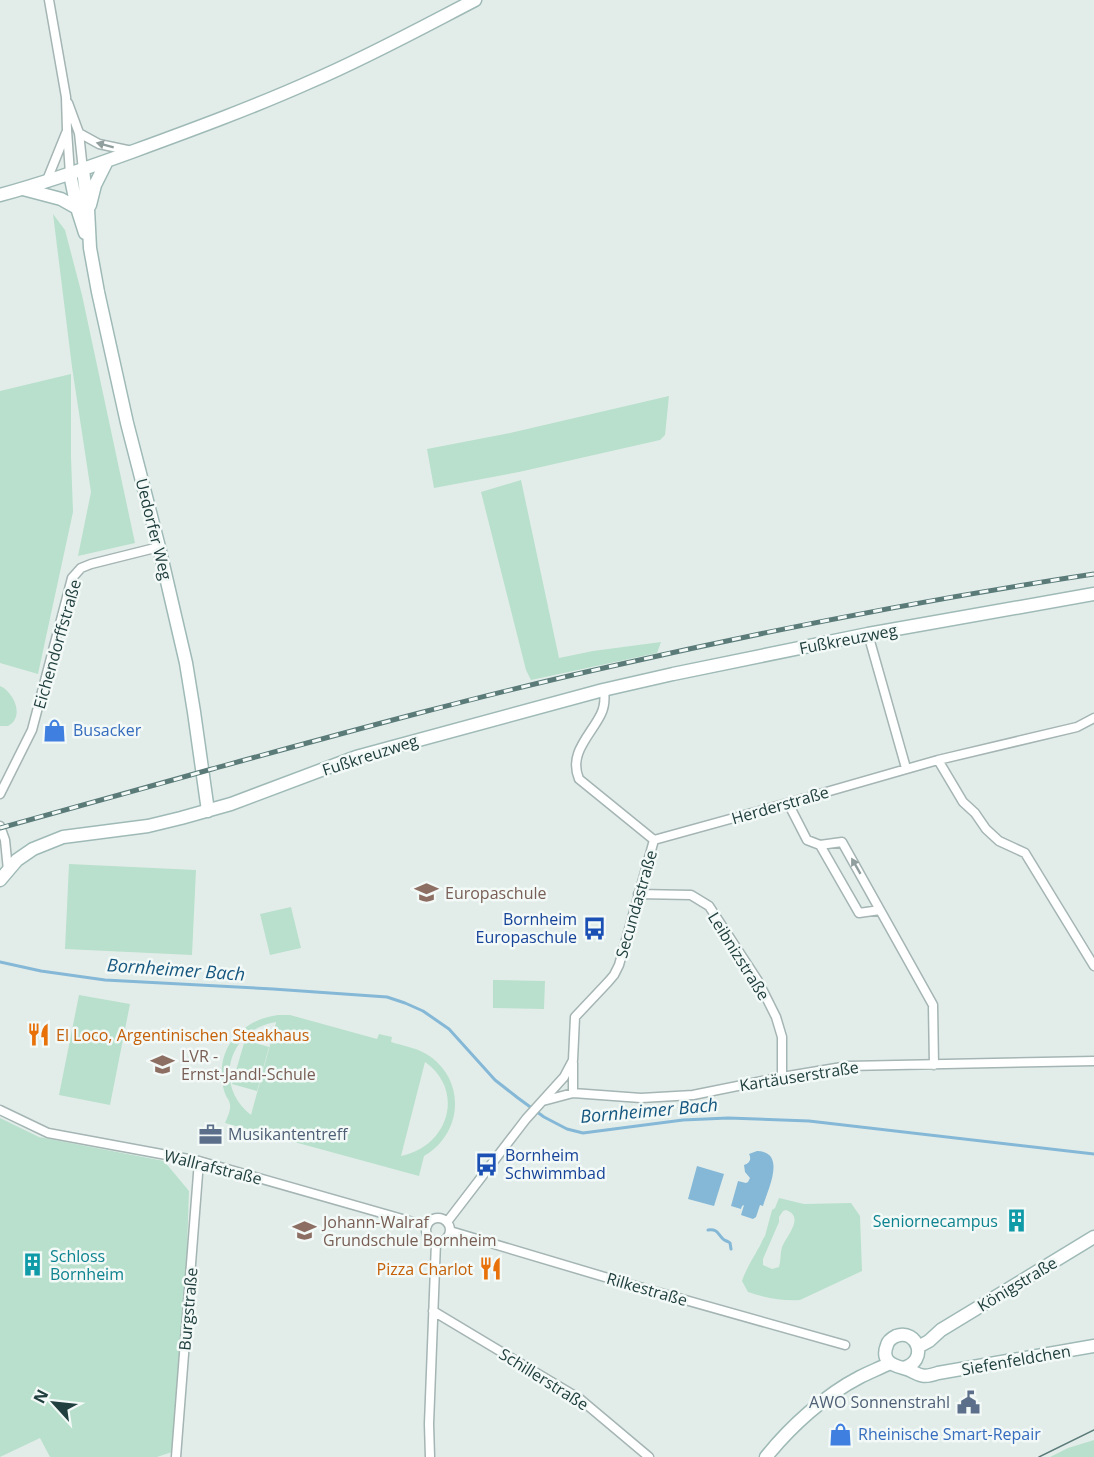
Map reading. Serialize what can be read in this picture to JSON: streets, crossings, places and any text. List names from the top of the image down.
{
  "streets": {
    "street": [
      "Uedorfer Weg",
      "Fußkreuzweg",
      "Eichendorffstraße",
      "Herderstraße",
      "Secundastraße",
      "Leibnizstraße",
      "Kartäuserstraße",
      "Wallrafstraße",
      "Königstraße",
      "Rilkestraße",
      "Burgstraße",
      "Siefenfeldchen",
      "Schillerstraße"
    ]
  },
  "crossings": [
    ["Uedorfer Weg", "Fußkreuzweg"],
    ["Uedorfer Weg", "Eichendorffstraße"],
    ["Herderstraße", "Secundastraße"],
    ["Secundastraße", "Leibnizstraße"],
    ["Secundastraße", "Kartäuserstraße"],
    ["Secundastraße", "Wallrafstraße"],
    ["Secundastraße", "Rilkestraße"],
    ["Leibnizstraße", "Kartäuserstraße"],
    ["Wallrafstraße", "Rilkestraße"],
    ["Wallrafstraße", "Burgstraße"],
    ["Königstraße", "Siefenfeldchen"]
  ],
  "water": ["Bornheimer Bach"],
  "places": {
    "shop": ["Busacker", "Rheinische Smart-Repair"],
    "school or university": ["Europaschule", "LVR - Ernst-Jandl-Schule", "Johann-Walraf Grundschule Bornheim"],
    "bus stop": ["Bornheim Europaschule", "Bornheim Schwimmbad"],
    "restaurant": ["El Loco, Argentinischen Steakhaus", "Pizza Charlot"],
    "office": ["Musikantentreff"],
    "building": ["Seniornecampus", "Schloss Bornheim"],
    "public building": ["AWO Sonnenstrahl"]
  },
  "north": "top left"
}
